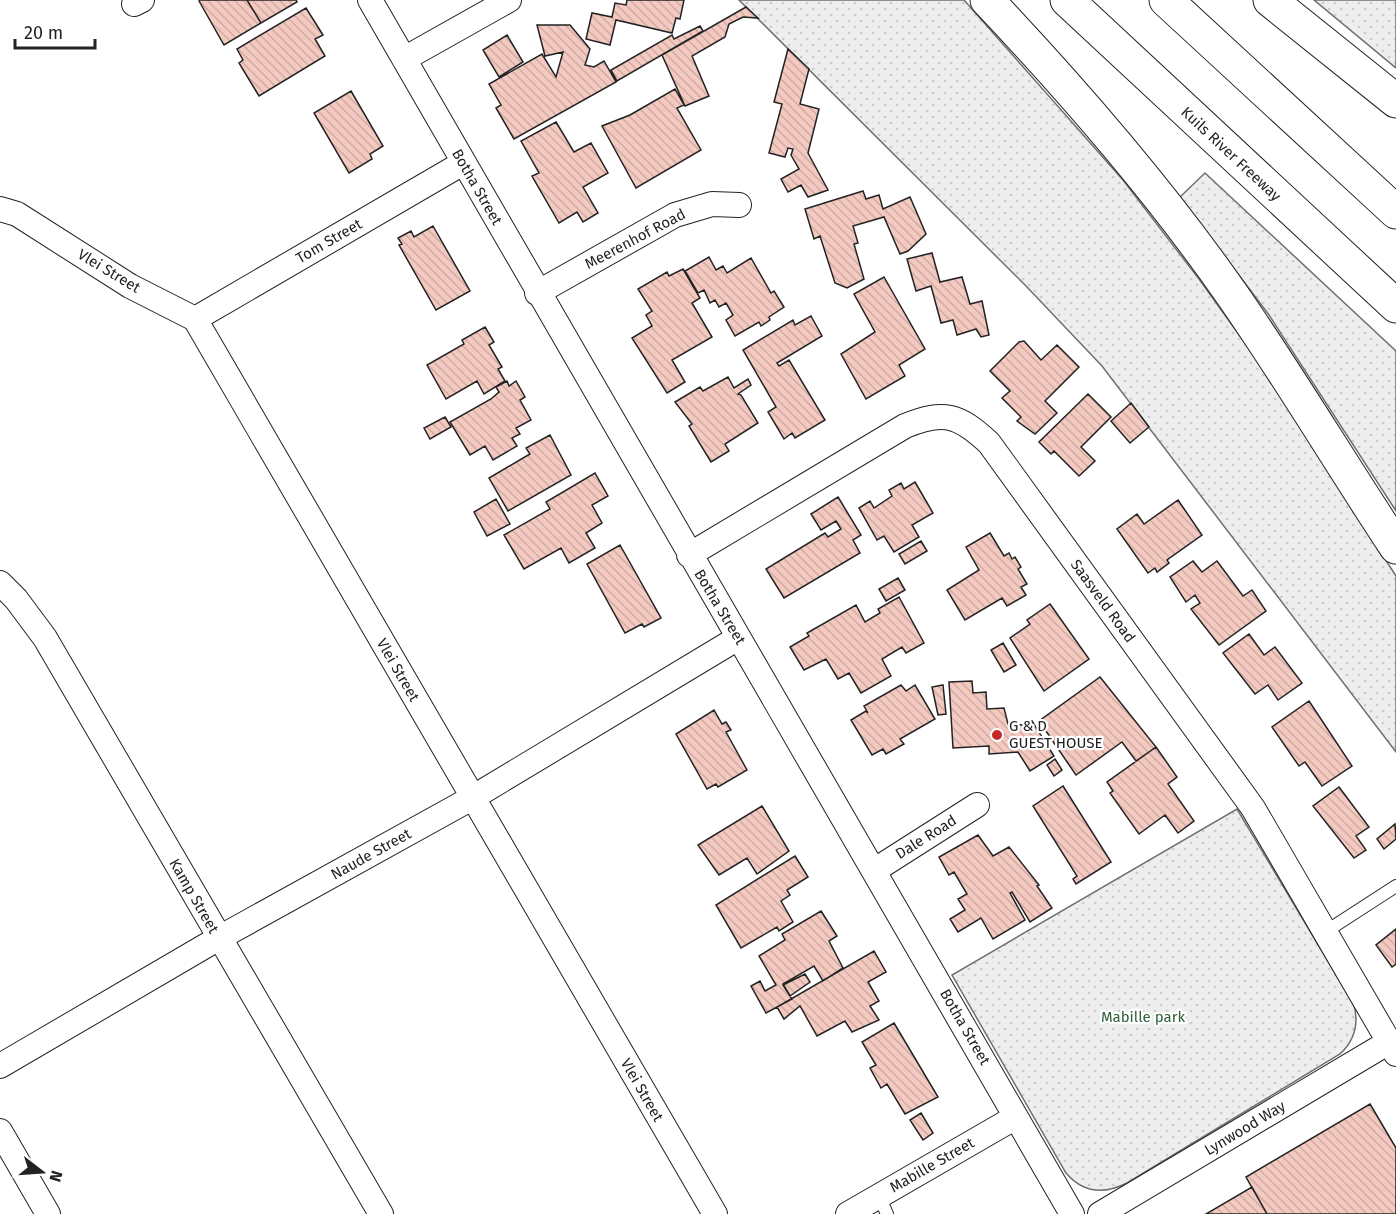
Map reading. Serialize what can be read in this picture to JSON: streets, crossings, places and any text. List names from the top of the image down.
{
  "streets": {
    "highway": ["Kuils River Freeway"],
    "street": [
      "Botha Street",
      "Meerenhof Road",
      "Tom Street",
      "Vlei Street",
      "Saasveld Road",
      "Dale Road",
      "Naude Street",
      "Kamp Street",
      "Lynwood Way",
      "Mabille Street"
    ]
  },
  "crossings": [
    ["Botha Street", "Meerenhof Road"],
    ["Botha Street", "Tom Street"],
    ["Botha Street", "Saasveld Road"],
    ["Botha Street", "Dale Road"],
    ["Botha Street", "Naude Street"],
    ["Botha Street", "Mabille Street"],
    ["Tom Street", "Vlei Street"],
    ["Vlei Street", "Naude Street"],
    ["Saasveld Road", "Lynwood Way"],
    ["Naude Street", "Kamp Street"]
  ],
  "parks": ["Mabille park"],
  "places": ["G & D GUEST HOUSE"],
  "scale_bar": "20 m",
  "north": "right"
}
